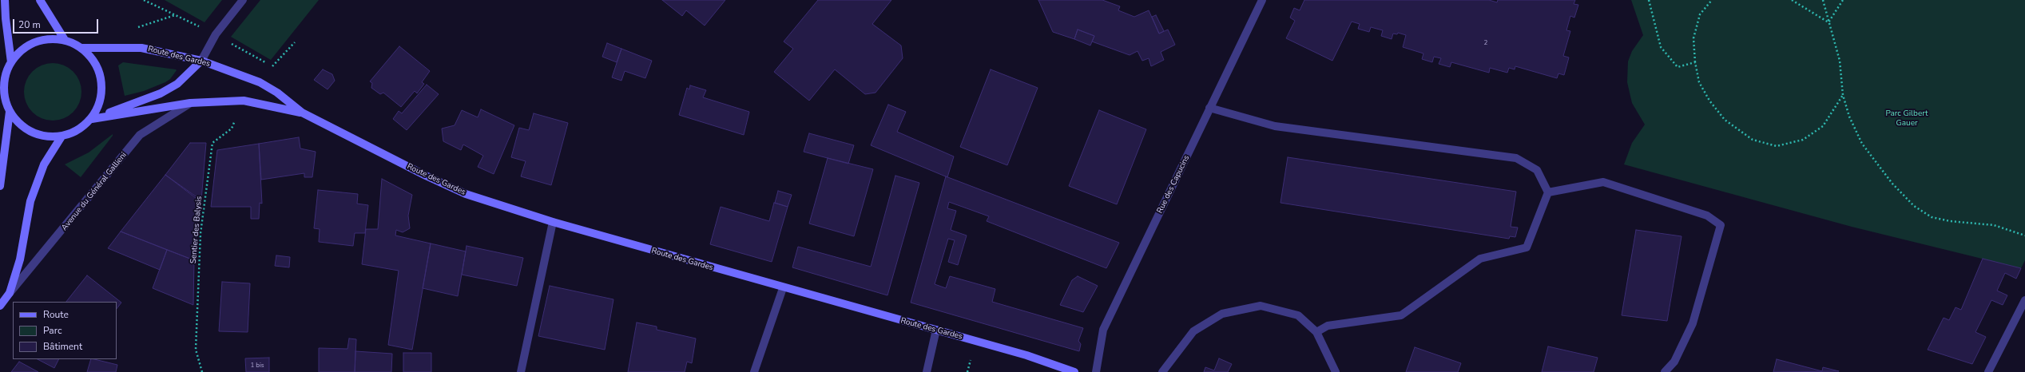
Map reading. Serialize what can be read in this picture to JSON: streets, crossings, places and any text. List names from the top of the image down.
{
  "streets": {
    "main road": ["Route des Gardes", "Avenue du Général Gallieni"],
    "street": ["Rue des Capucins"],
    "path": ["Sentier des Balysis"]
  },
  "crossings": [
    ["Route des Gardes", "Avenue du Général Gallieni"],
    ["Route des Gardes", "Sentier des Balysis"]
  ],
  "parks": ["Parc Gilbert Gauer"],
  "house_numbers": ["2", "1 bis"],
  "legend": ["Route", "Parc", "Bâtiment"],
  "scale_bar": "20 m"
}
